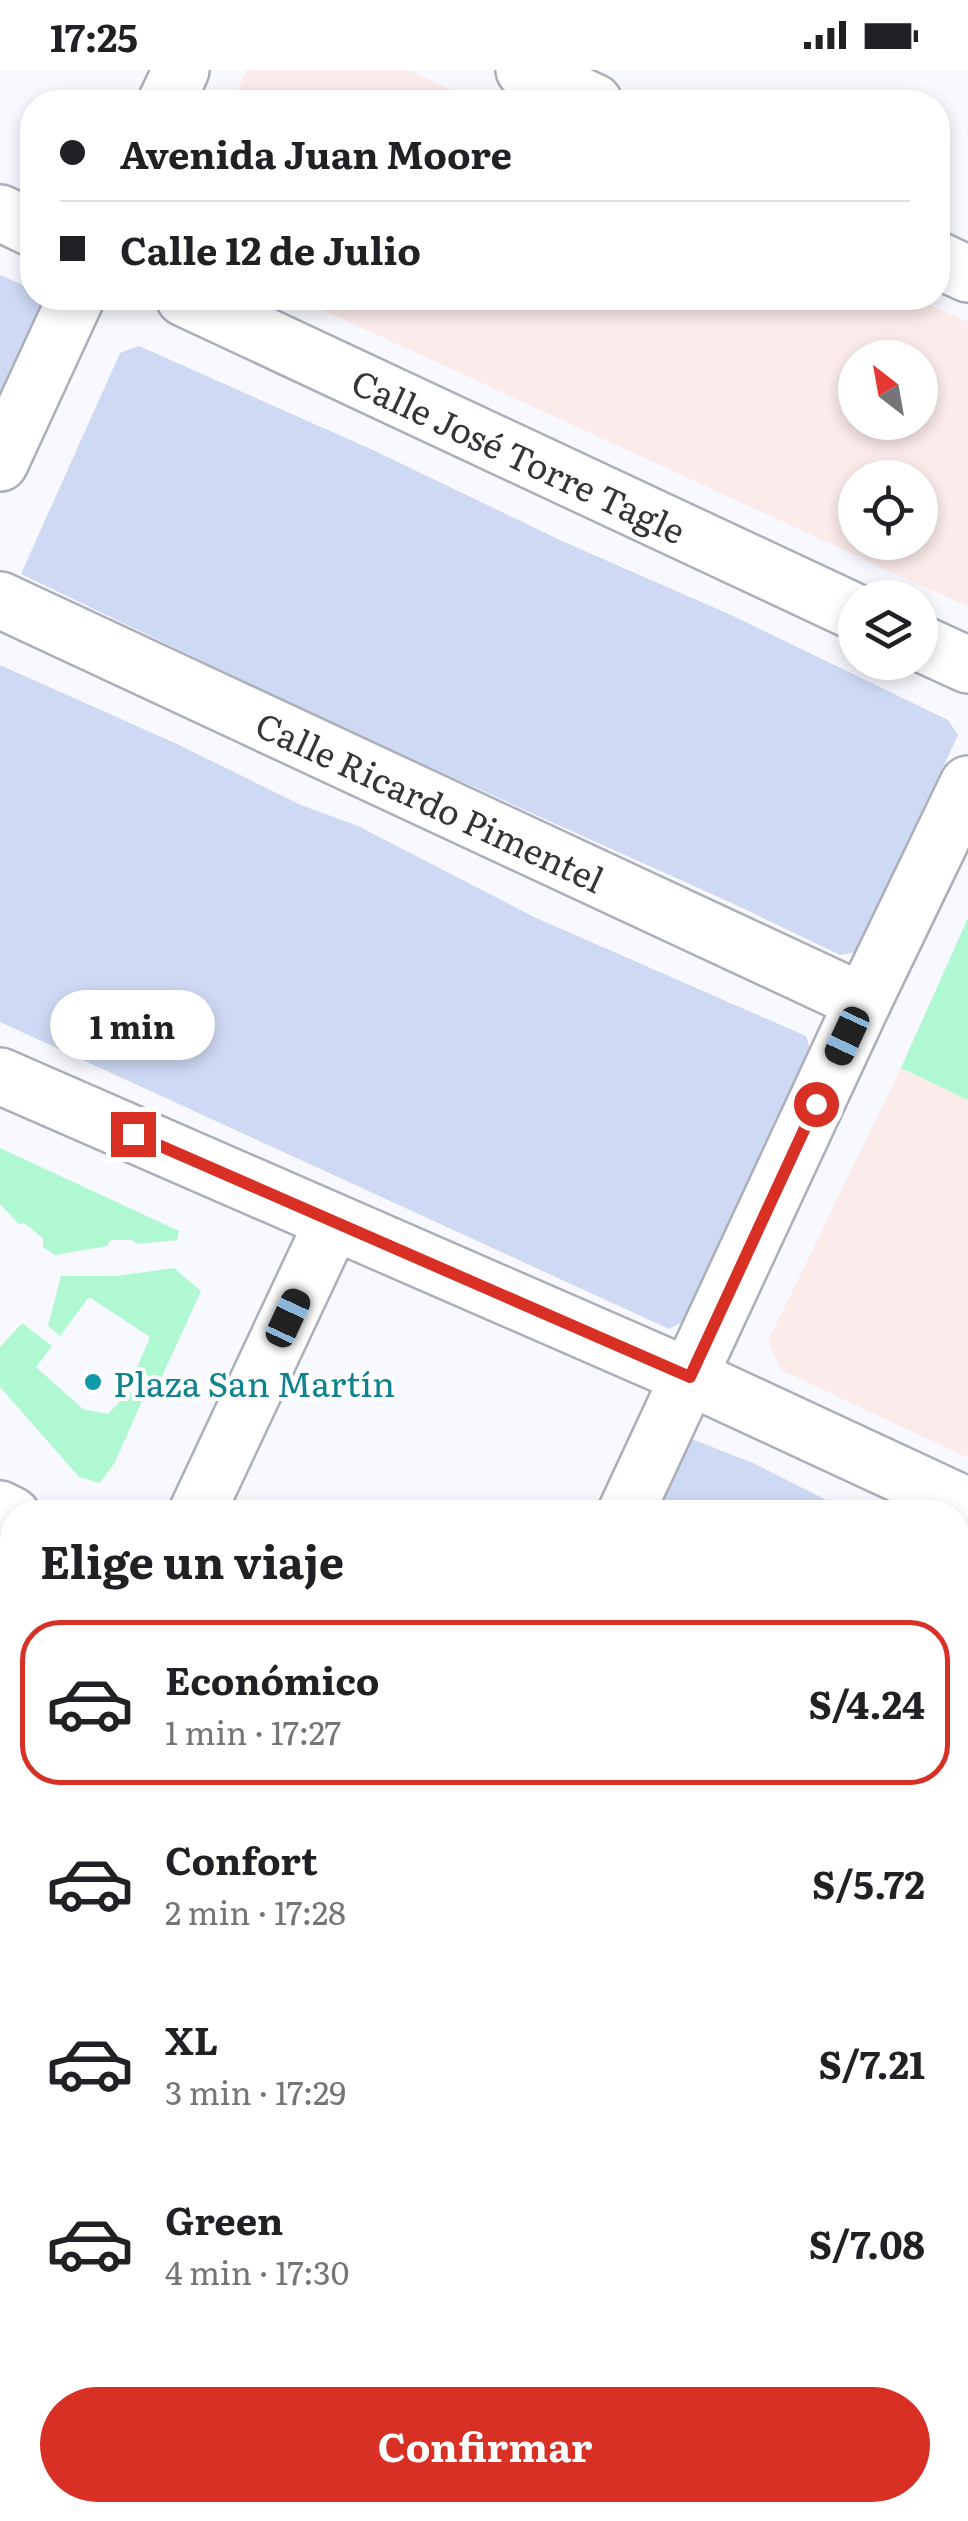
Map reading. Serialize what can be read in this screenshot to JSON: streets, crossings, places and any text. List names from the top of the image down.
{
  "streets": {
    "street": ["Calle José Torre Tagle", "Calle Ricardo Pimentel"]
  },
  "places": ["Plaza San Martín"],
  "north": "top left",
  "page": {
    "status": "17:25",
    "banner": ["Avenida Juan Moore", "Calle 12 de Julio"],
    "bubble": "1 min",
    "heading": "Elige un viaje",
    "list": [
      {
        "name": "Económico",
        "note": "1 min · 17:27",
        "value": "S/4.24"
      },
      {
        "name": "Confort",
        "note": "2 min · 17:28",
        "value": "S/5.72"
      },
      {
        "name": "XL",
        "note": "3 min · 17:29",
        "value": "S/7.21"
      },
      {
        "name": "Green",
        "note": "4 min · 17:30",
        "value": "S/7.08"
      }
    ],
    "buttons": "Confirmar"
  }
}
